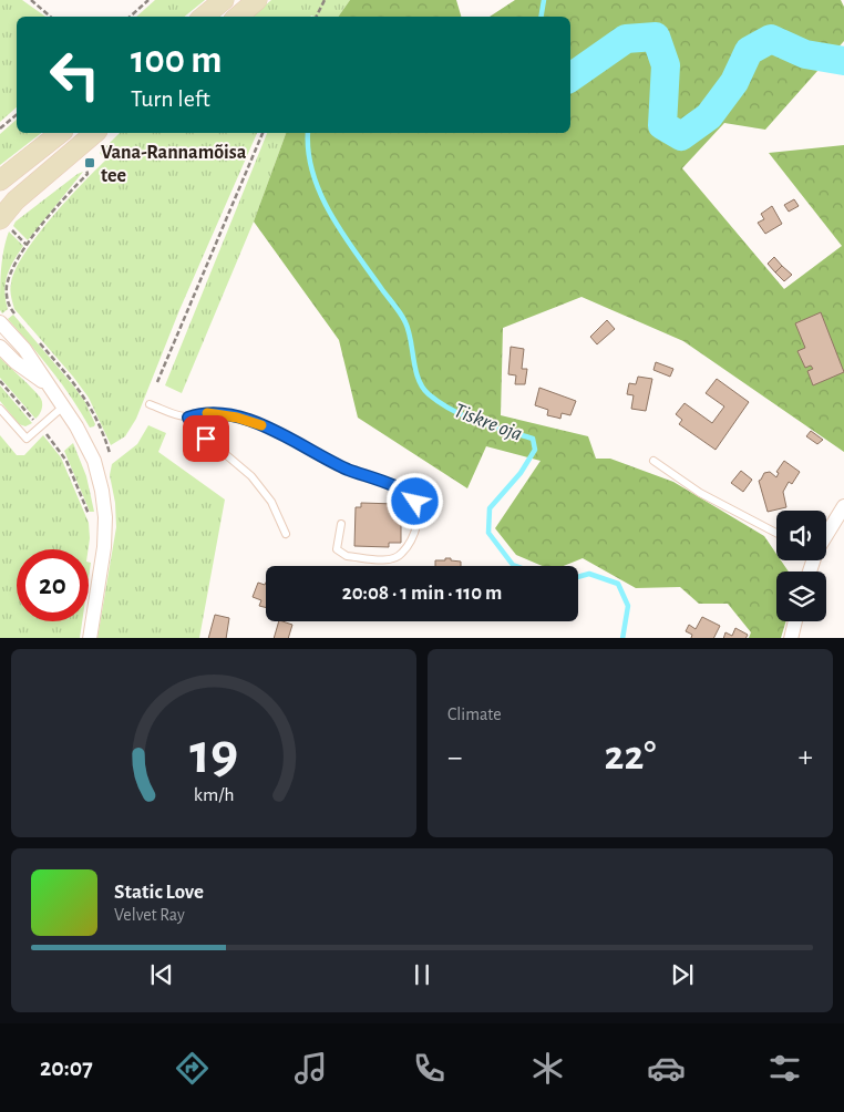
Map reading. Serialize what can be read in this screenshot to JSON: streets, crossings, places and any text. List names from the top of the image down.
{
  "water": ["Tiskre oja"],
  "places": {
    "transit": ["Vana-Rannamõisa tee"]
  },
  "page": {
    "turn": ["100 m", "Turn left"],
    "limit": "20",
    "trip": "20:08 · 1 min · 110 m",
    "tile": "Climate",
    "heat": ["−", "22°", "+"],
    "song": ["Static Love", "Velvet Ray"],
    "tabs": "20:07",
    "gauge": ["19", "km/h"]
  }
}
